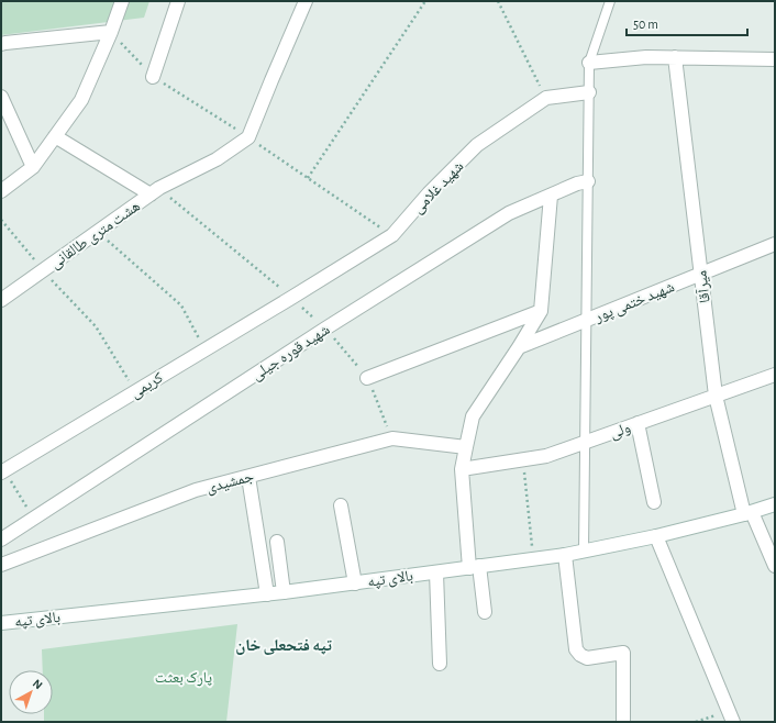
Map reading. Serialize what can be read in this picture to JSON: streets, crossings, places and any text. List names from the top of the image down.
{
  "streets": {
    "street": [
      "شهید غلامی",
      "هشت متری طالقانی",
      "میرآقا",
      "شهید ختمی پور",
      "شهید قوره جیلی",
      "کریمی",
      "ولی",
      "جمشیدی",
      "بالای تپه"
    ]
  },
  "crossings": [
    ["شهید غلامی", "کریمی"],
    ["میرآقا", "شهید ختمی پور"],
    ["میرآقا", "ولی"],
    ["میرآقا", "بالای تپه"]
  ],
  "districts": ["تپه فتحعلی خان"],
  "parks": ["پارک بعثت"],
  "scale_bar": "50 m",
  "north": "top right"
}
